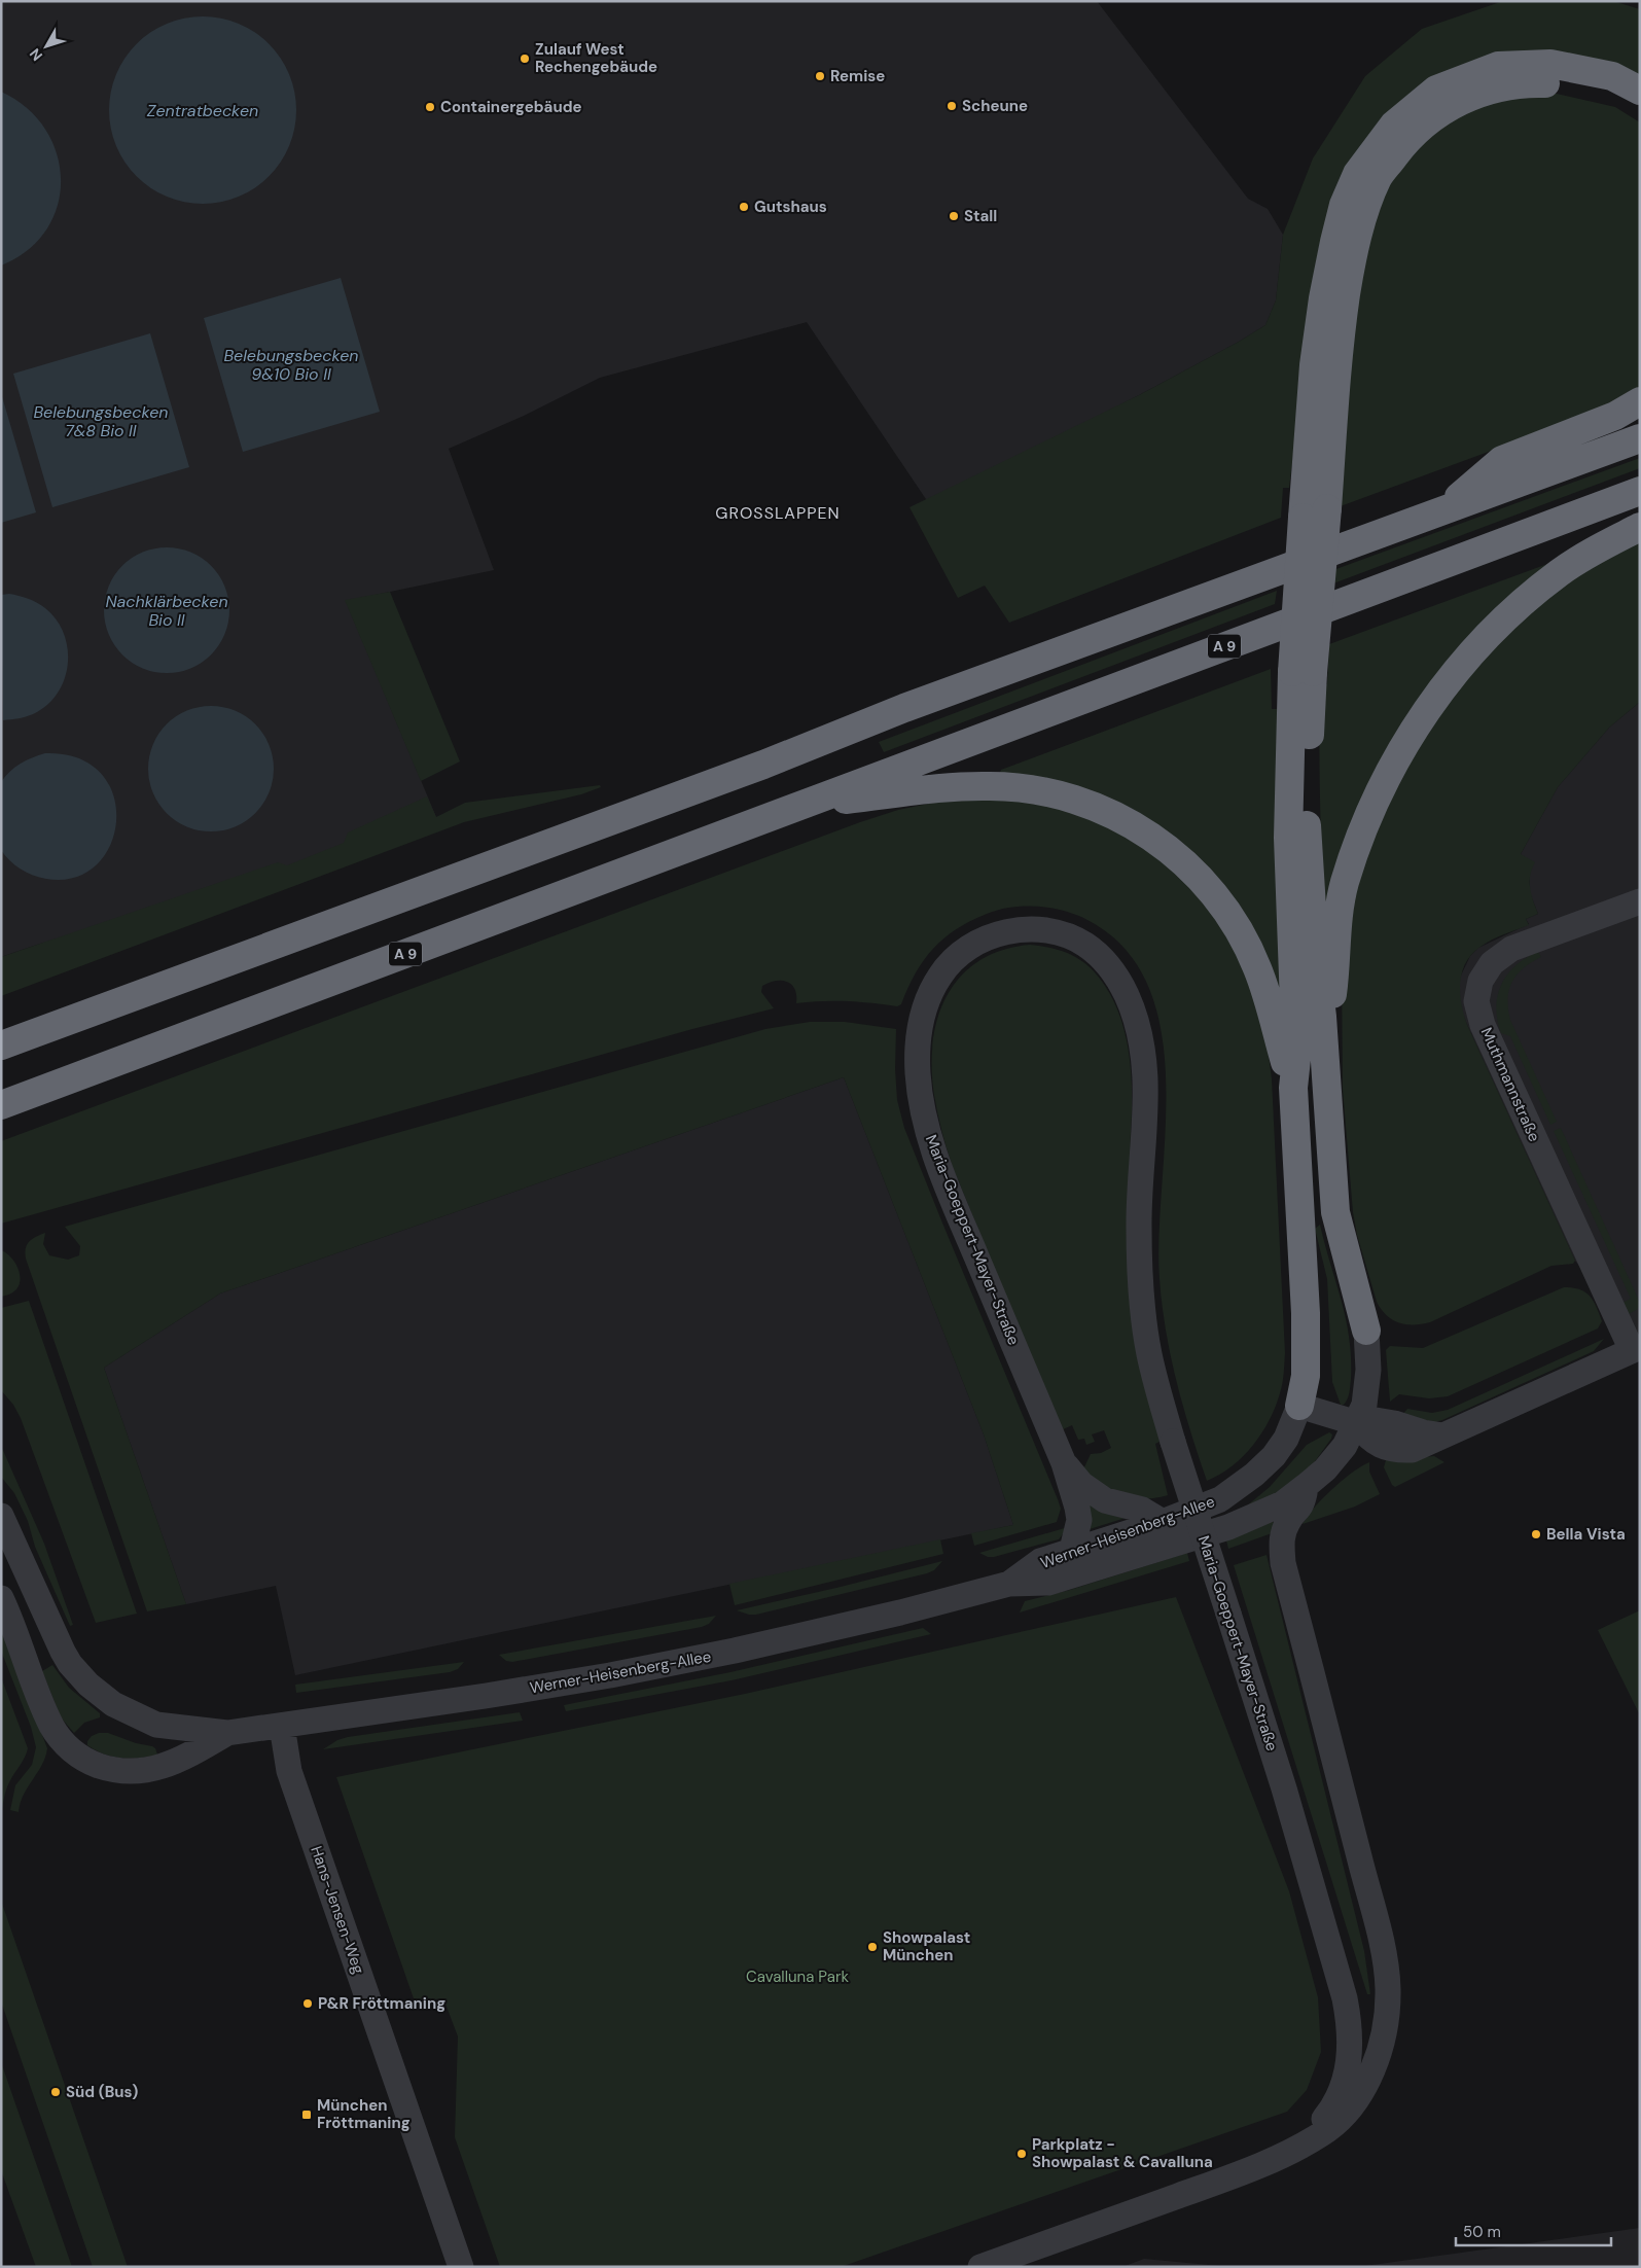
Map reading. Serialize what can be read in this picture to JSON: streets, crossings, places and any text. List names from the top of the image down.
{
  "streets": {
    "highway": ["A 9"],
    "street": [
      "Muthmannstraße",
      "Maria-Goeppert-Mayer-Straße",
      "Werner-Heisenberg-Allee",
      "Hans-Jensen-Weg"
    ]
  },
  "crossings": [
    ["Maria-Goeppert-Mayer-Straße", "Werner-Heisenberg-Allee"],
    ["Werner-Heisenberg-Allee", "Hans-Jensen-Weg"]
  ],
  "districts": ["GROSSLAPPEN"],
  "water": [
    "Zentratbecken",
    "Belebungsbecken 9&10 Bio II",
    "Belebungsbecken 7&8 Bio II",
    "Nachklärbecken Bio II"
  ],
  "parks": ["Cavalluna Park"],
  "places": {
    "other": [
      "Zulauf West Rechengebäude",
      "Remise",
      "Scheune",
      "Containergebäude",
      "Gutshaus",
      "Stall",
      "Bella Vista",
      "Showpalast München",
      "P&R Fröttmaning",
      "Süd (Bus)",
      "Parkplatz - Showpalast & Cavalluna"
    ],
    "transit": ["München Fröttmaning"]
  },
  "scale_bar": "50 m",
  "north": "bottom left"
}
